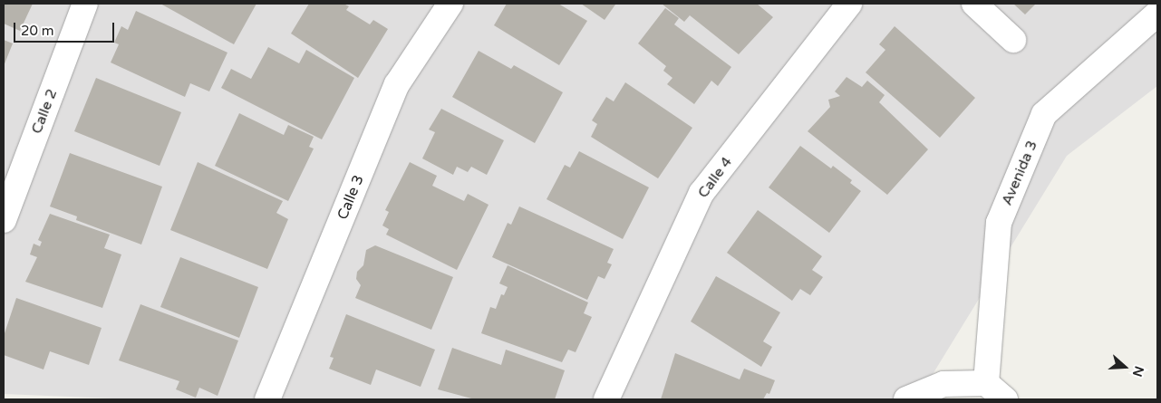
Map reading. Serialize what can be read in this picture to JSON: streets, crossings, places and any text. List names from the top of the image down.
{
  "streets": {
    "street": [
      "Calle 2",
      "Avenida 3",
      "Calle 4",
      "Calle 3"
    ]
  },
  "scale_bar": "20 m",
  "north": "right"
}
